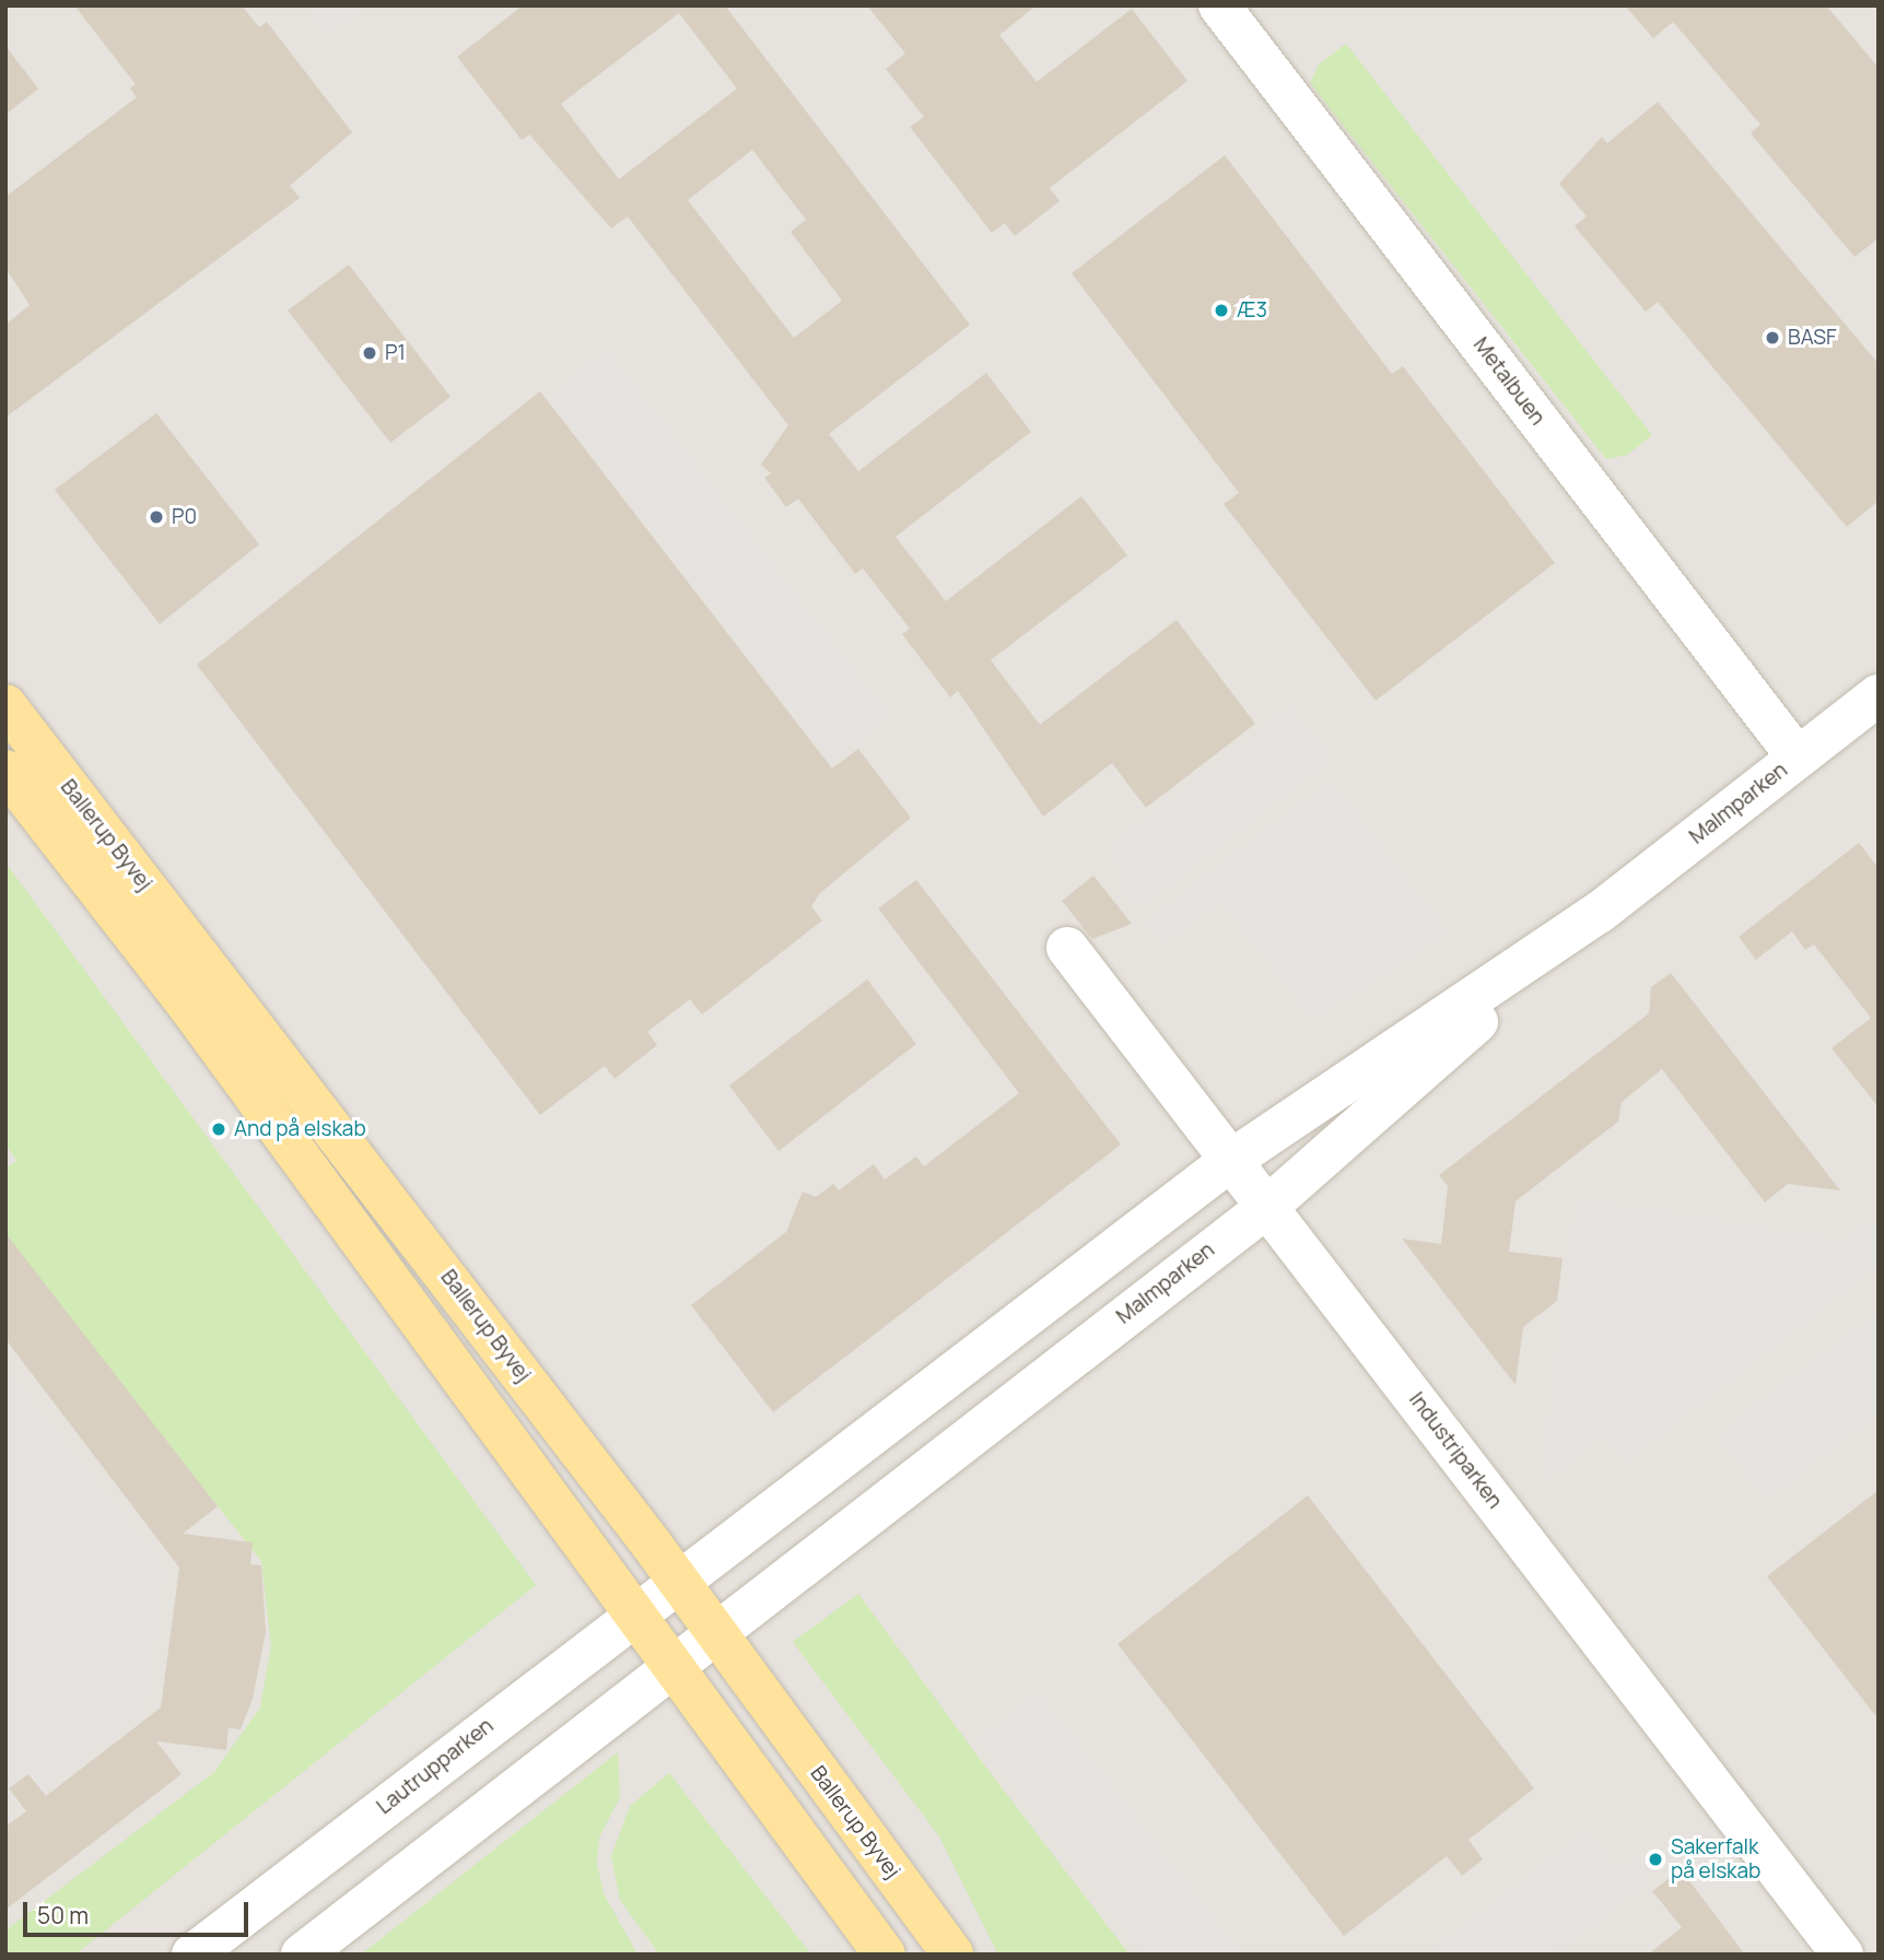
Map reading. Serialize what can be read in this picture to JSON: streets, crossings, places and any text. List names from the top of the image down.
{
  "streets": {
    "main road": ["Ballerup Byvej"],
    "street": [
      "Metalbuen",
      "Malmparken",
      "Industriparken",
      "Lautrupparken"
    ]
  },
  "crossings": [
    ["Metalbuen", "Malmparken"],
    ["Malmparken", "Ballerup Byvej"],
    ["Malmparken", "Industriparken"],
    ["Malmparken", "Lautrupparken"],
    ["Ballerup Byvej", "Lautrupparken"]
  ],
  "places": [
    "Æ3",
    "BASF",
    "P1",
    "P0",
    "And på elskab",
    "Sakerfalk på elskab"
  ],
  "scale_bar": "50 m"
}
